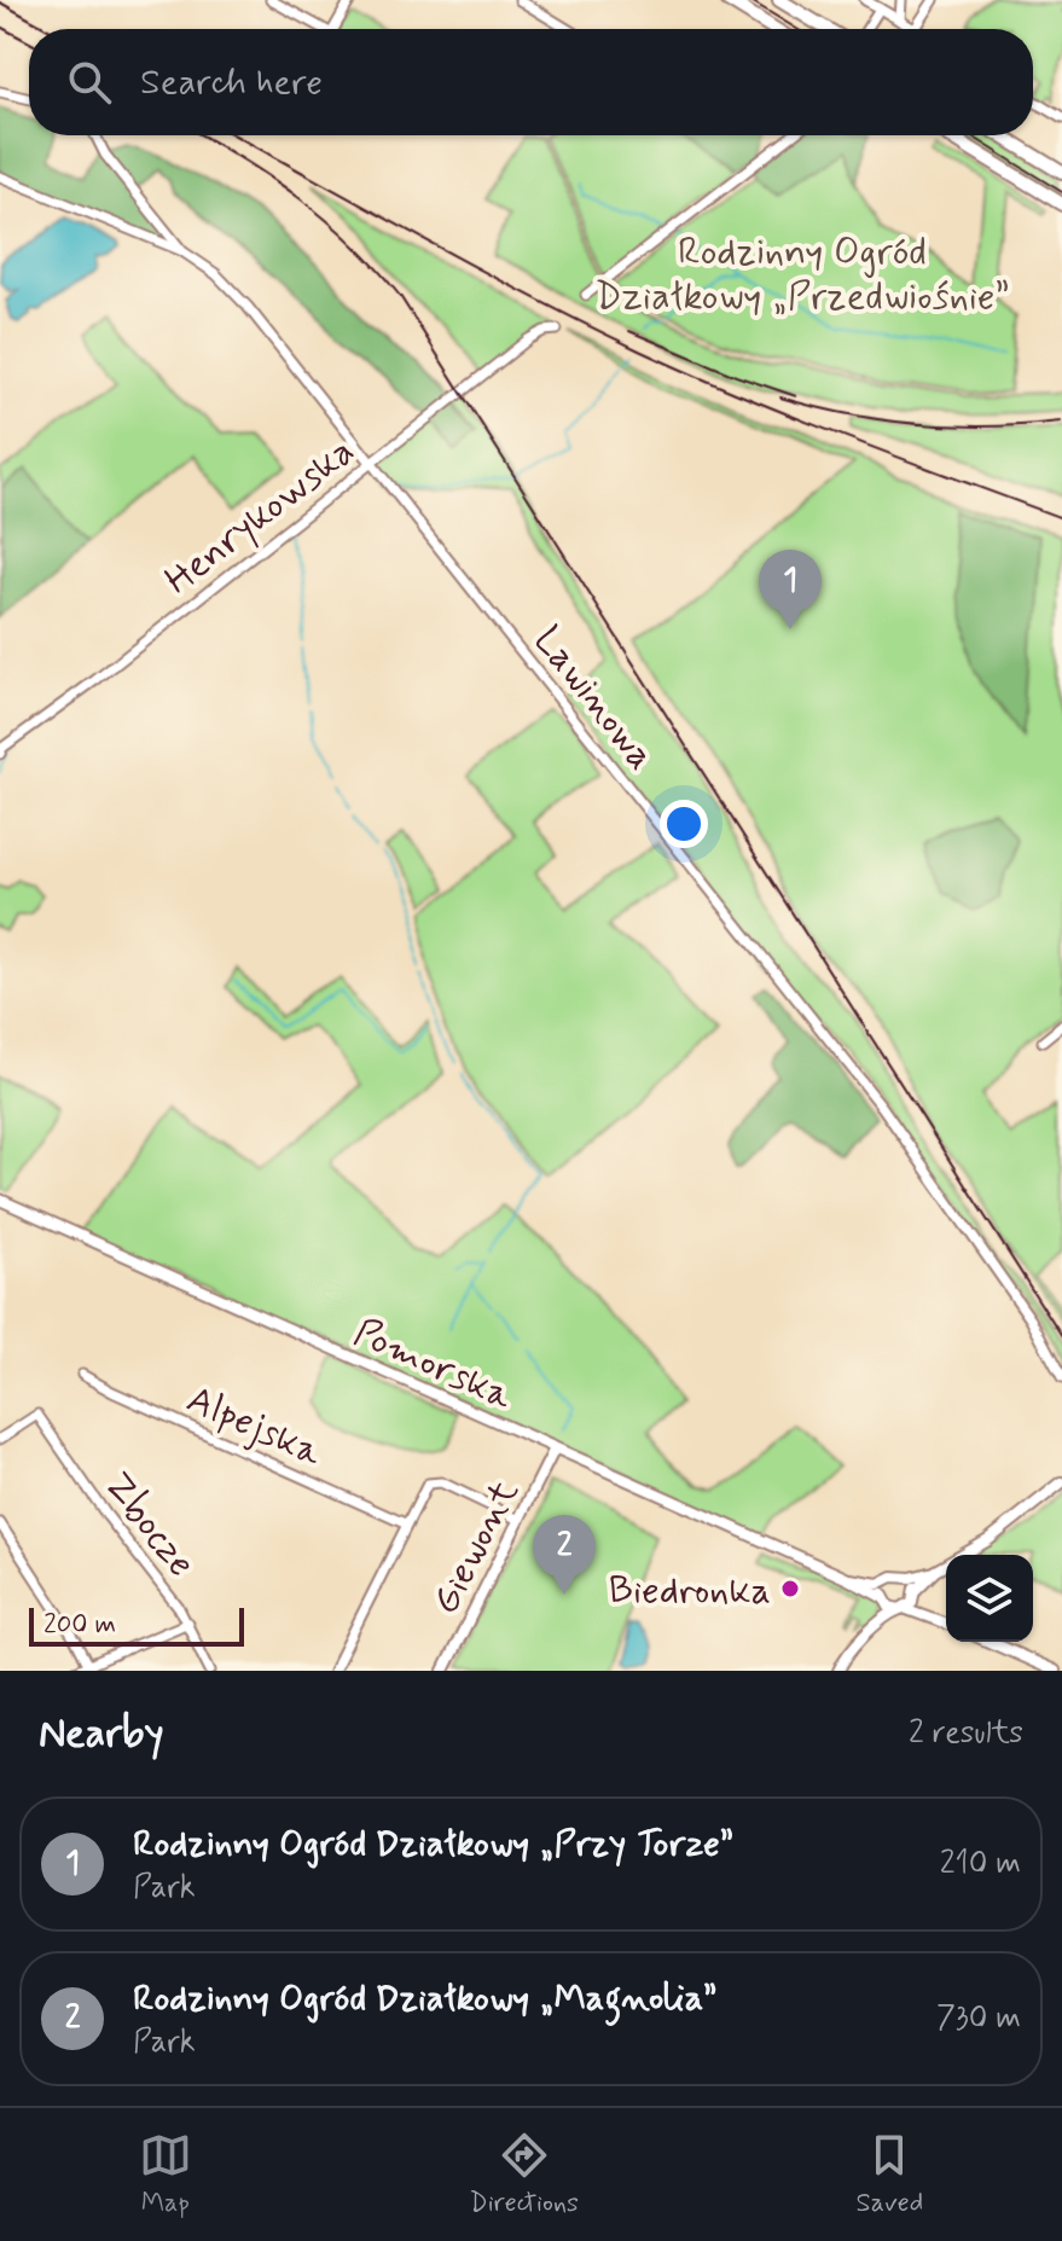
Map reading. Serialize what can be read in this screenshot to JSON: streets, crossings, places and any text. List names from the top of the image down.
{
  "streets": {
    "street": [
      "Henrykowska",
      "Lawinowa",
      "Pomorska",
      "Alpejska",
      "Zbocze",
      "Giewont"
    ]
  },
  "crossings": [
    ["Henrykowska", "Lawinowa"],
    ["Pomorska", "Giewont"]
  ],
  "parks": ["Rodzinny Ogród Działkowy „Przedwiośnie”"],
  "places": ["Biedronka"],
  "scale_bar": "200 m",
  "page": {
    "search": "Search here",
    "pins": ["1", "2"],
    "scale": "200 m",
    "heading": ["Nearby", "2 results"],
    "list": [
      {
        "mark": "1",
        "name": "Rodzinny Ogród Działkowy „Przy Torze”",
        "note": "Park",
        "value": "210 m"
      },
      {
        "mark": "2",
        "name": "Rodzinny Ogród Działkowy „Magnolia”",
        "note": "Park",
        "value": "730 m"
      }
    ],
    "nav": ["Map", "Directions", "Saved"]
  }
}
